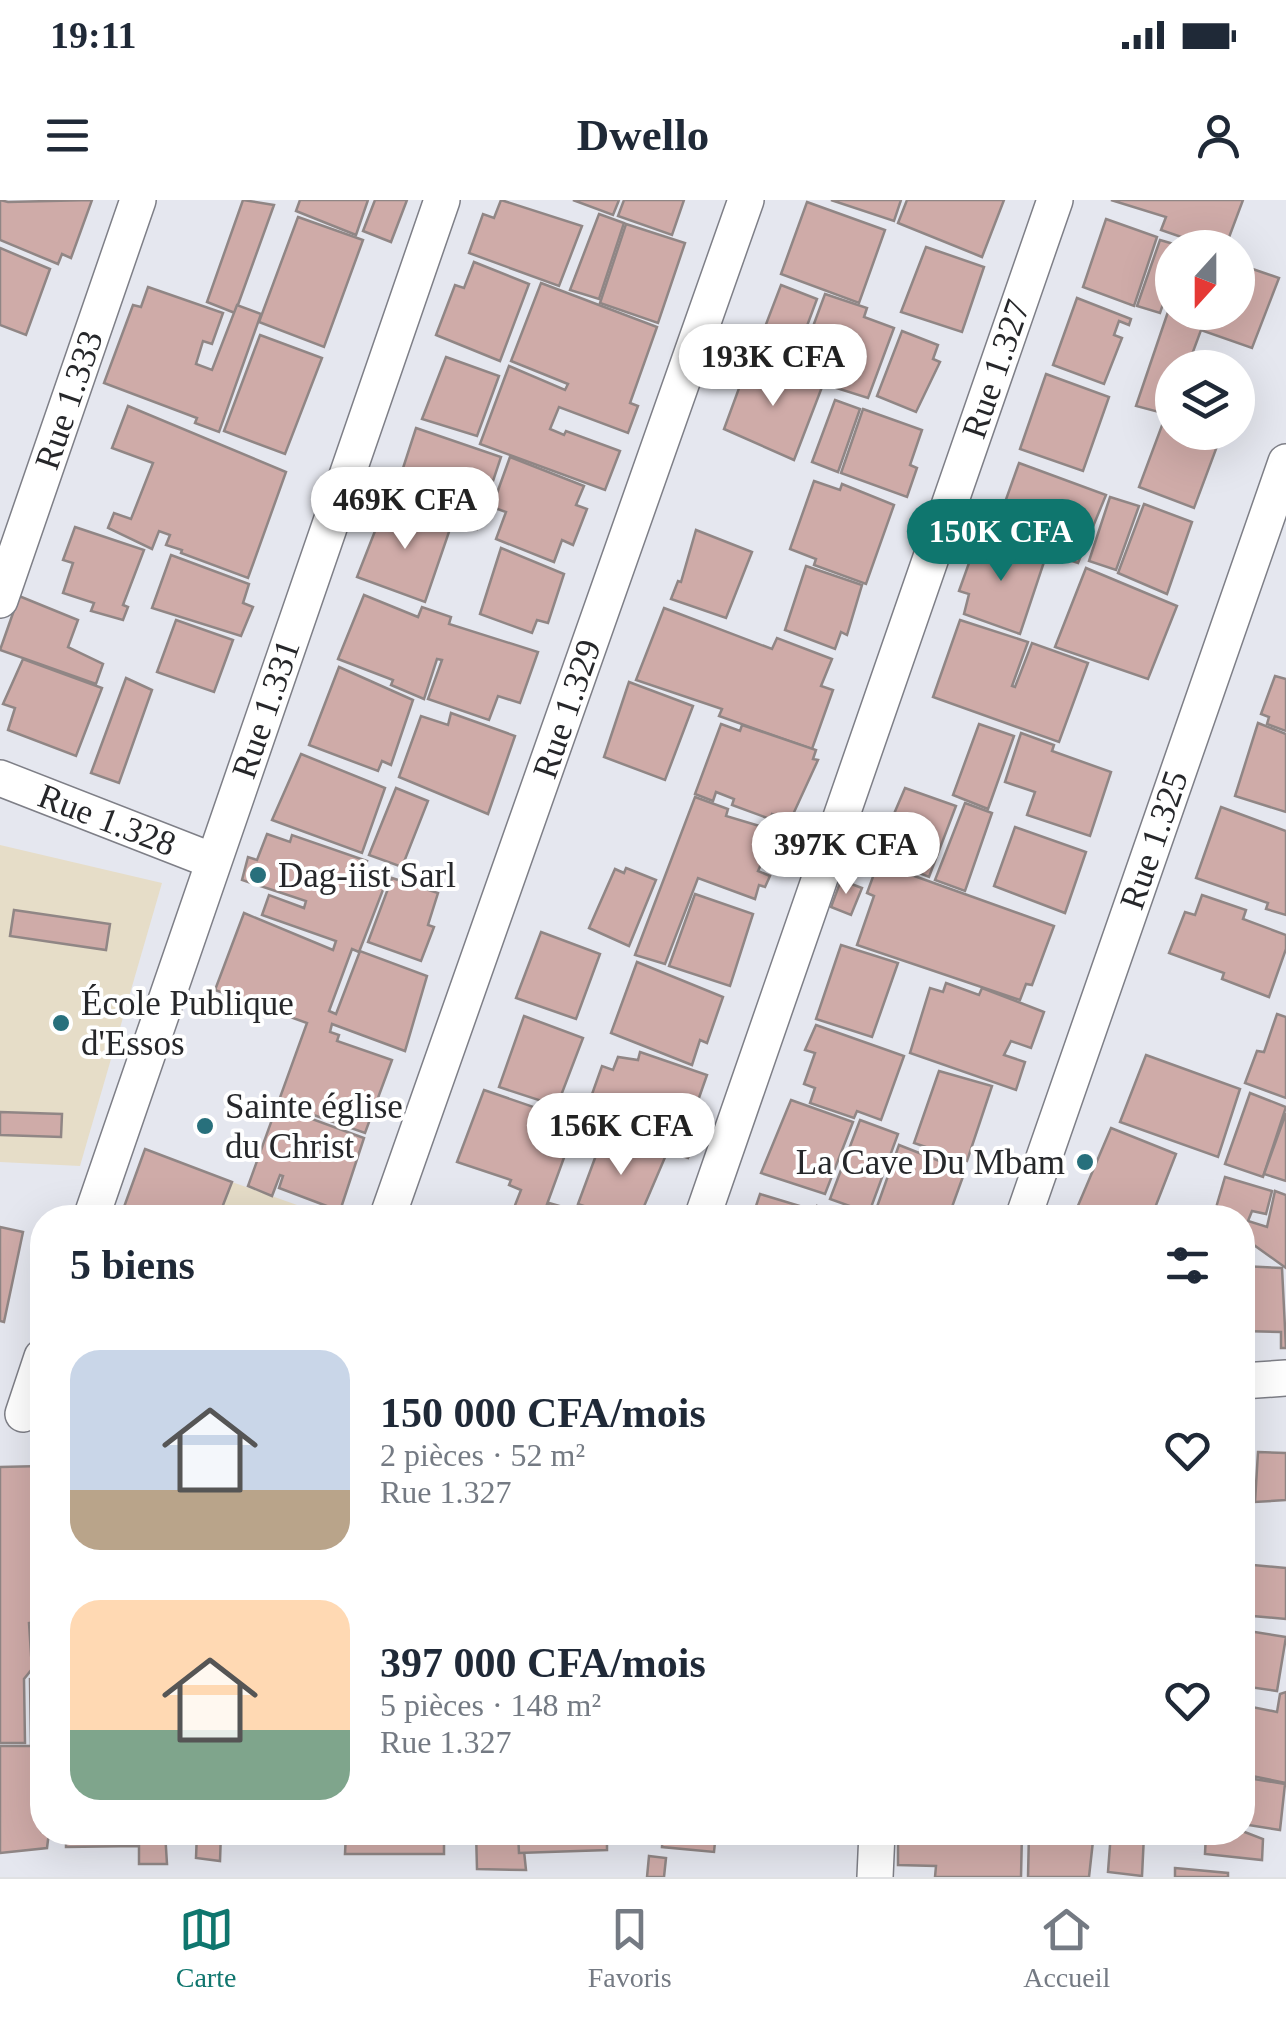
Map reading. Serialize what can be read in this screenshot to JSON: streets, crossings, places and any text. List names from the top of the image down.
{
  "streets": {
    "street": [
      "Rue 1.327",
      "Rue 1.333",
      "Rue 1.331",
      "Rue 1.329",
      "Rue 1.328",
      "Rue 1.325"
    ]
  },
  "crossings": [
    ["Rue 1.331", "Rue 1.328"]
  ],
  "places": [
    "Dag-iist Sarl",
    "École Publique d'Essos",
    "Sainte église du Christ",
    "La Cave Du Mbam"
  ],
  "north": "bottom",
  "page": {
    "status": "19:11",
    "header": "Dwello",
    "price": [
      "193K CFA",
      "469K CFA",
      "150K CFA",
      "397K CFA",
      "156K CFA"
    ],
    "heading": "5 biens",
    "list": [
      {
        "name": "150 000 CFA/mois",
        "note": "2 pièces · 52 m² · Rue 1.327"
      },
      {
        "name": "397 000 CFA/mois",
        "note": "5 pièces · 148 m² · Rue 1.327"
      }
    ],
    "tabs": ["Carte", "Favoris", "Accueil"]
  }
}
